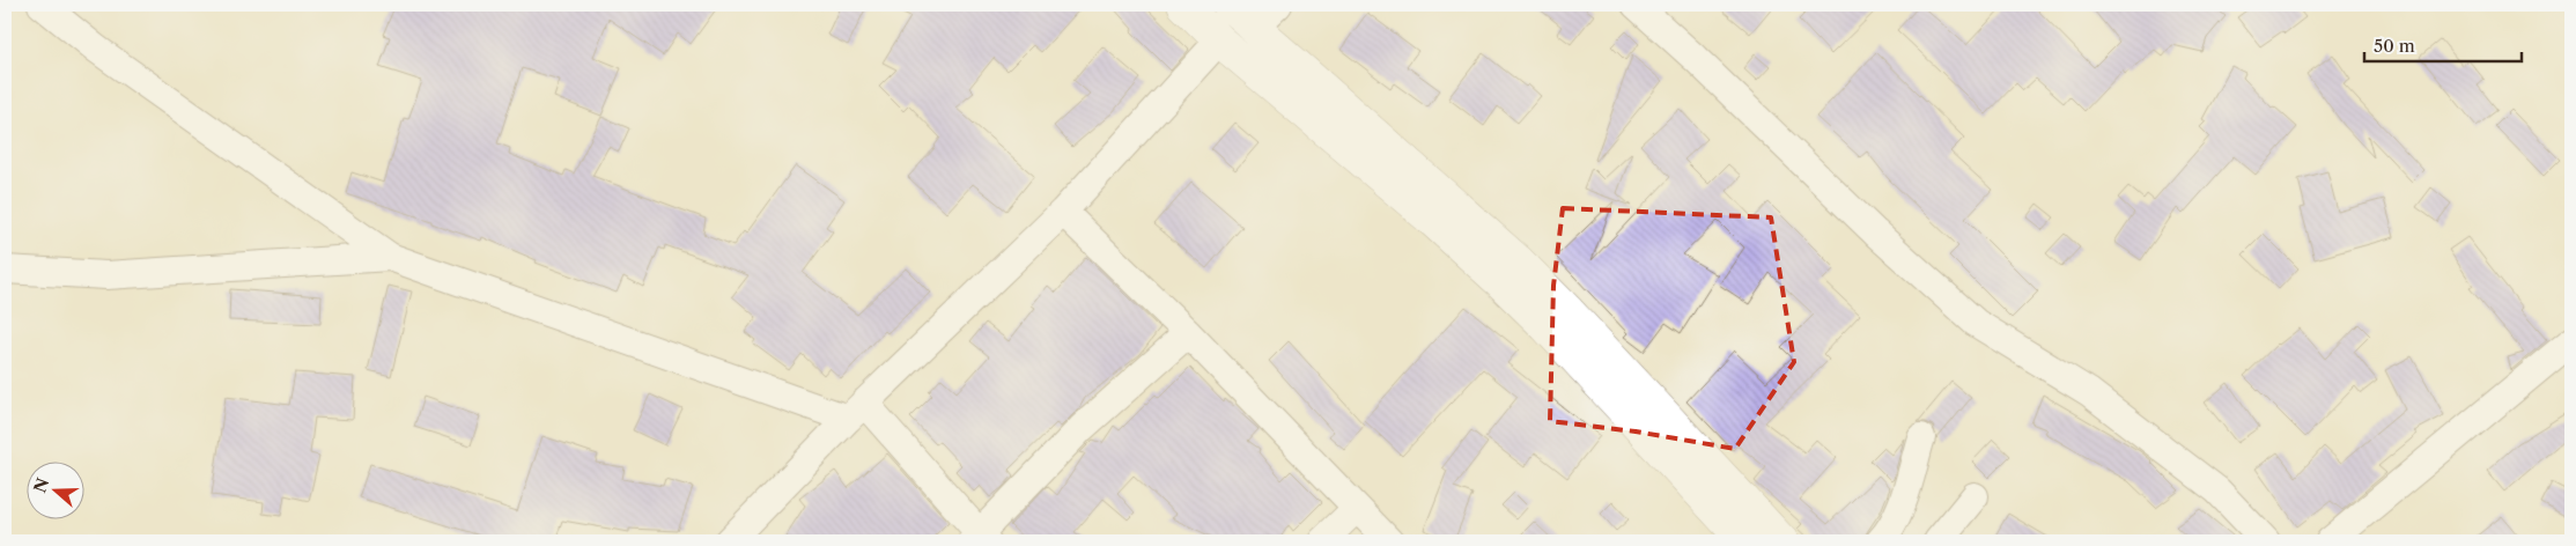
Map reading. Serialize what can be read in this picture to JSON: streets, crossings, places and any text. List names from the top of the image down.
{
  "scale_bar": "50 m",
  "north": "left"
}
